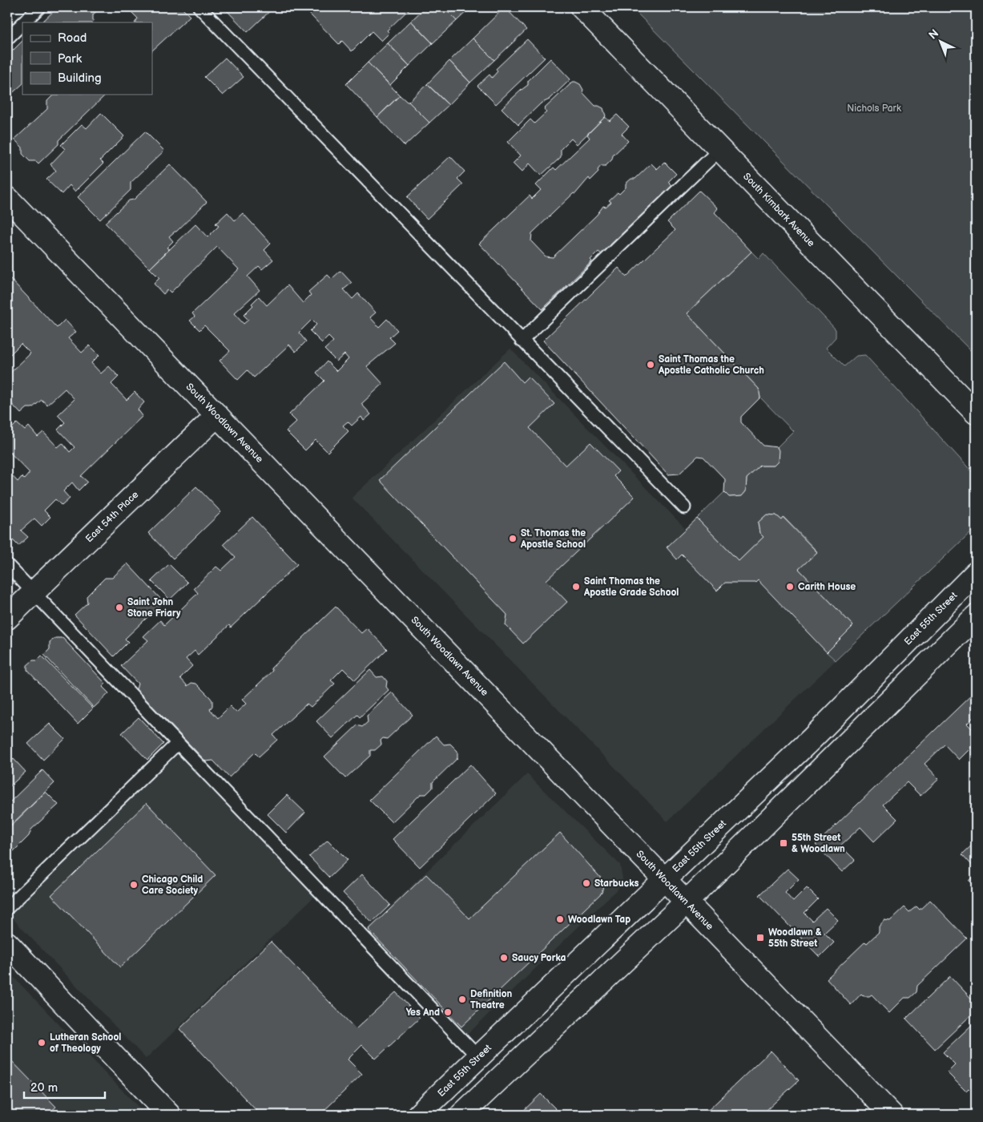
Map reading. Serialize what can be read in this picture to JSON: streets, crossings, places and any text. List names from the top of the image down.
{
  "streets": {
    "street": [
      "South Kimbark Avenue",
      "South Woodlawn Avenue",
      "East 54th Place",
      "East 55th Street"
    ]
  },
  "crossings": [
    ["South Woodlawn Avenue", "East 54th Place"],
    ["South Woodlawn Avenue", "East 55th Street"]
  ],
  "parks": ["Nichols Park"],
  "places": {
    "other": [
      "Saint Thomas the Apostle Catholic Church",
      "St. Thomas the Apostle School",
      "Saint Thomas the Apostle Grade School",
      "Carith House",
      "Saint John Stone Friary",
      "Starbucks",
      "Chicago Child Care Society",
      "Woodlawn Tap",
      "Saucy Porka",
      "Definition Theatre",
      "Yes And",
      "Lutheran School of Theology"
    ],
    "transit": ["55th Street & Woodlawn", "Woodlawn & 55th Street"]
  },
  "legend": ["Road", "Park", "Building"],
  "scale_bar": "20 m",
  "north": "top left"
}
